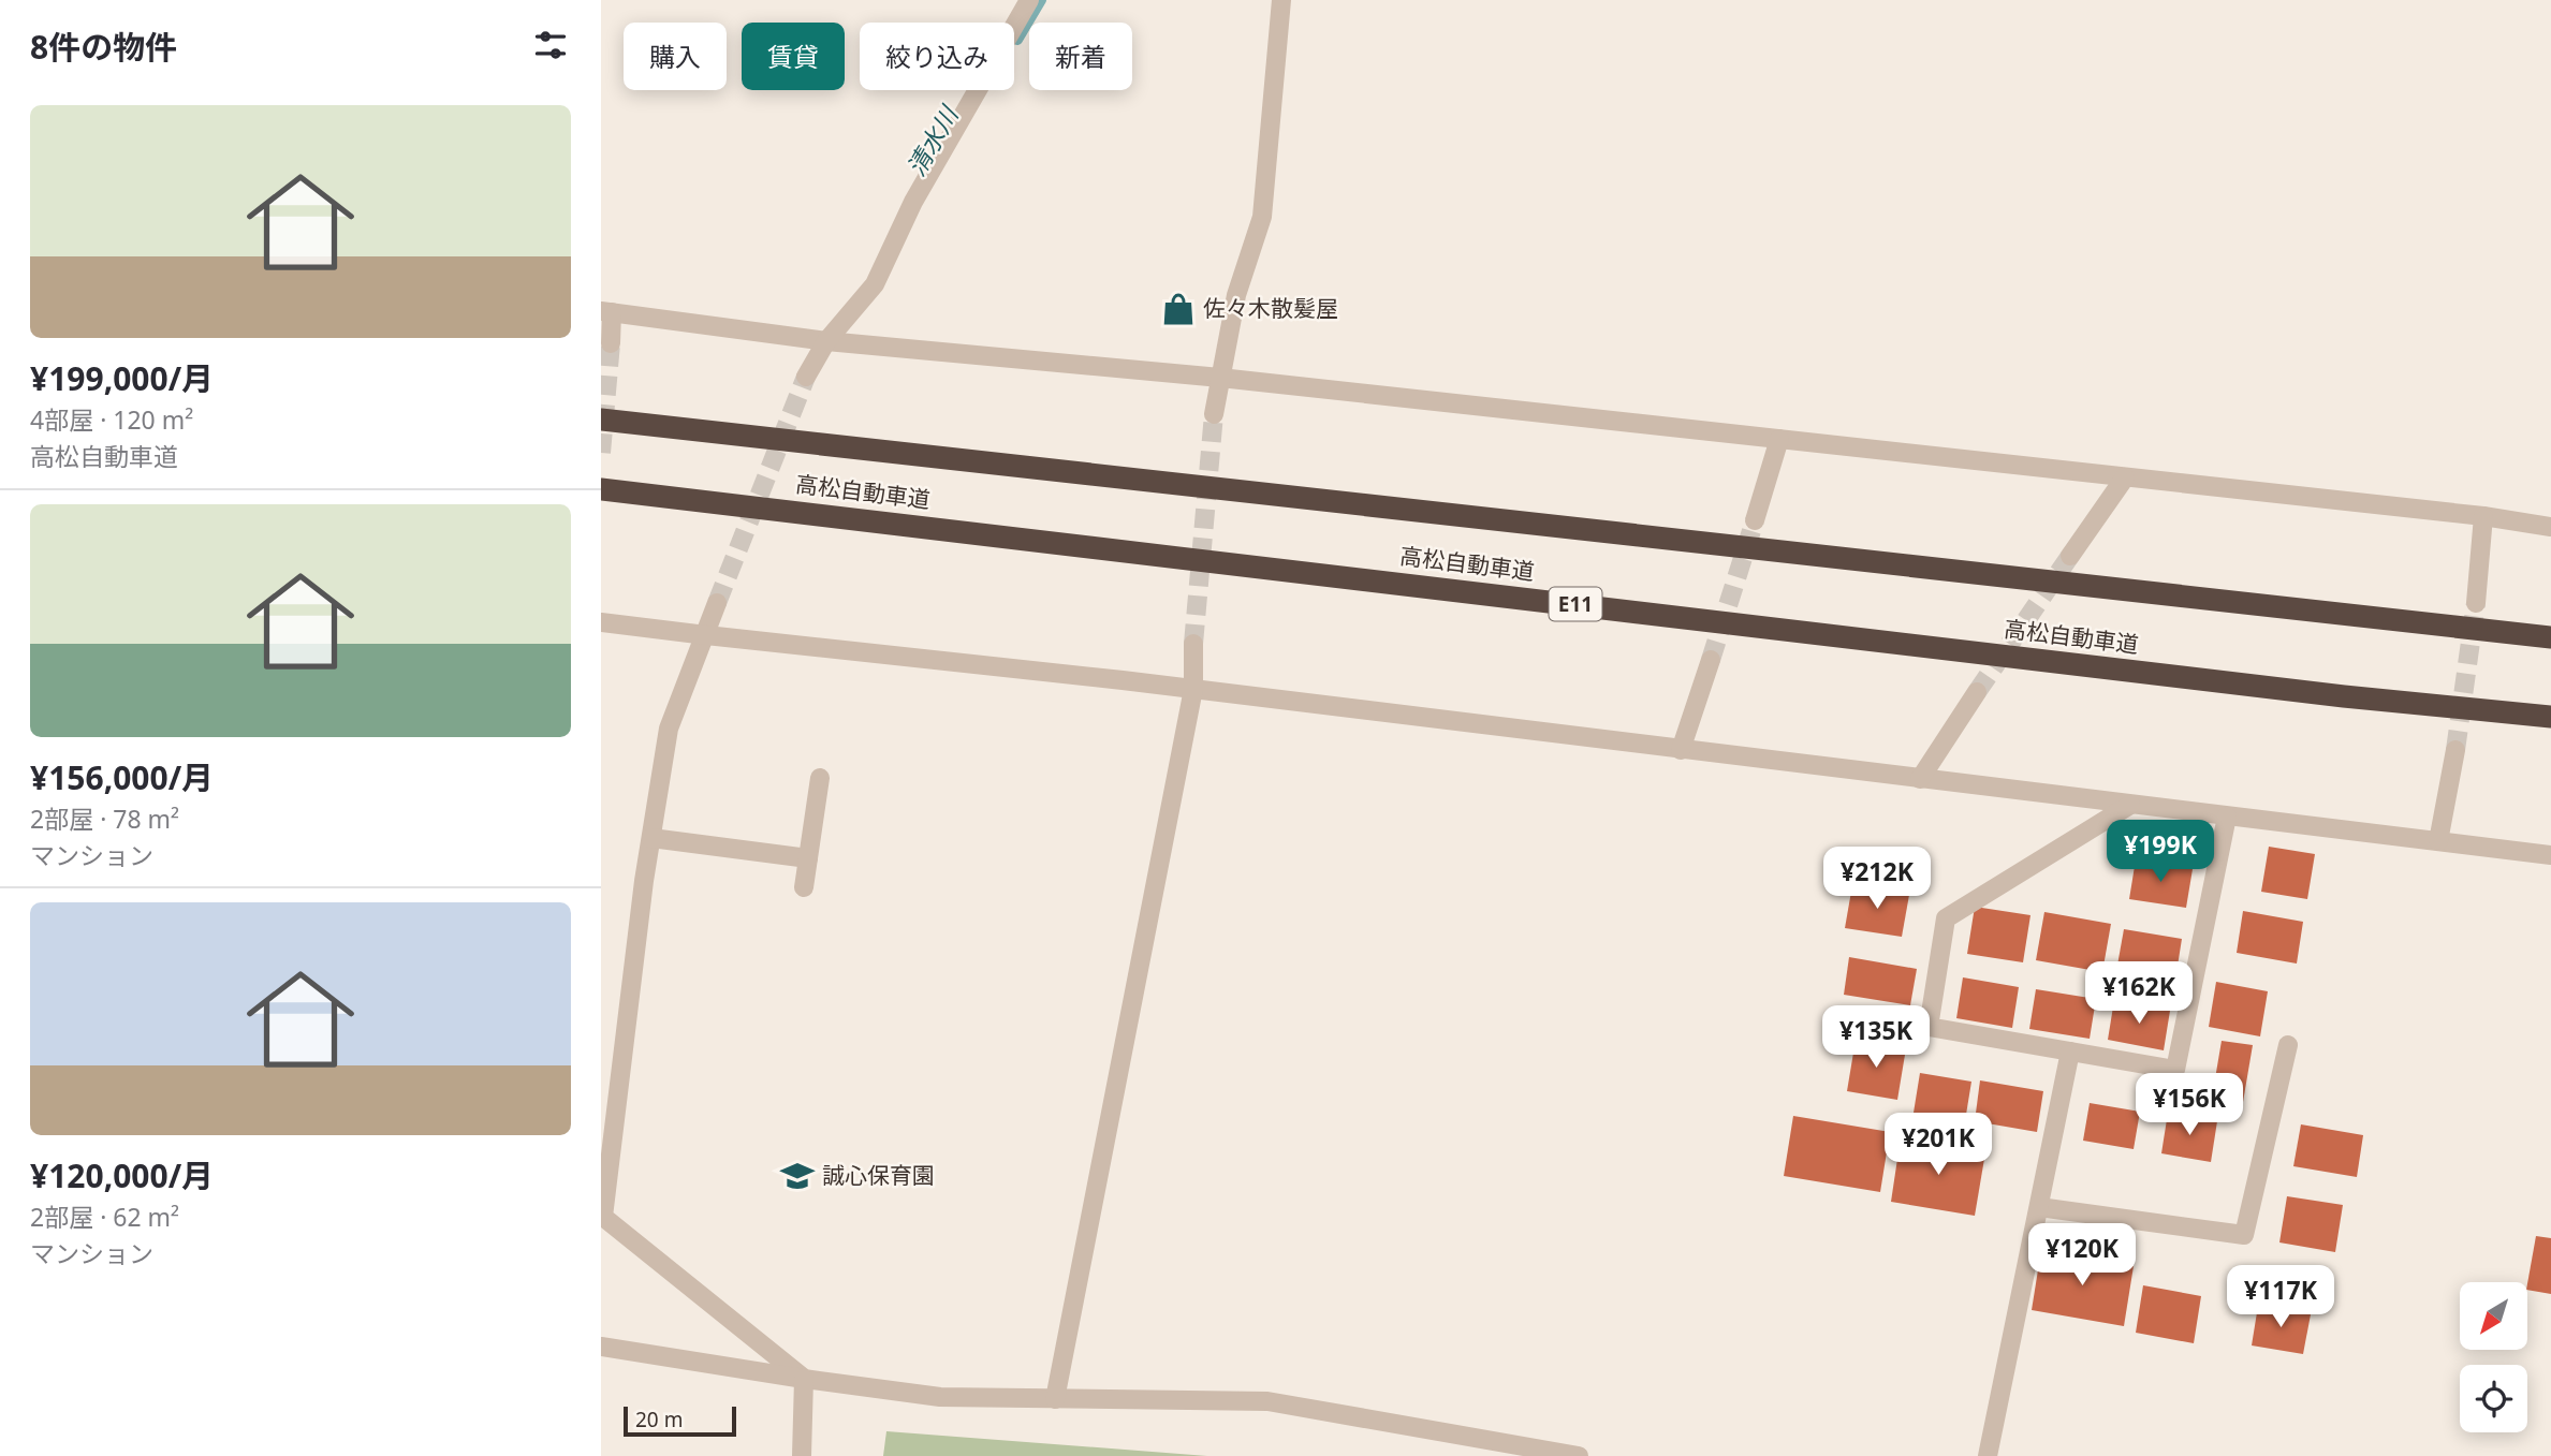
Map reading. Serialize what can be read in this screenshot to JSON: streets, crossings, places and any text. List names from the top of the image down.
{
  "streets": {
    "highway": ["高松自動車道", "E11"]
  },
  "water": ["清水川"],
  "places": {
    "shop": ["佐々木散髪屋"],
    "school or university": ["誠心保育園"]
  },
  "scale_bar": "20 m",
  "north": "bottom left",
  "page": {
    "heading": "8件の物件",
    "chip": [
      "購入",
      "賃貸",
      "絞り込み",
      "新着"
    ],
    "list": [
      {
        "name": "¥199,000/月",
        "note": "4部屋 · 120 m² · 高松自動車道"
      },
      {
        "name": "¥156,000/月",
        "note": "2部屋 · 78 m² · マンション"
      },
      {
        "name": "¥120,000/月",
        "note": "2部屋 · 62 m² · マンション"
      }
    ],
    "price": [
      "¥199K",
      "¥212K",
      "¥162K",
      "¥135K",
      "¥156K",
      "¥201K",
      "¥120K",
      "¥117K"
    ],
    "scale": "20 m"
  }
}
